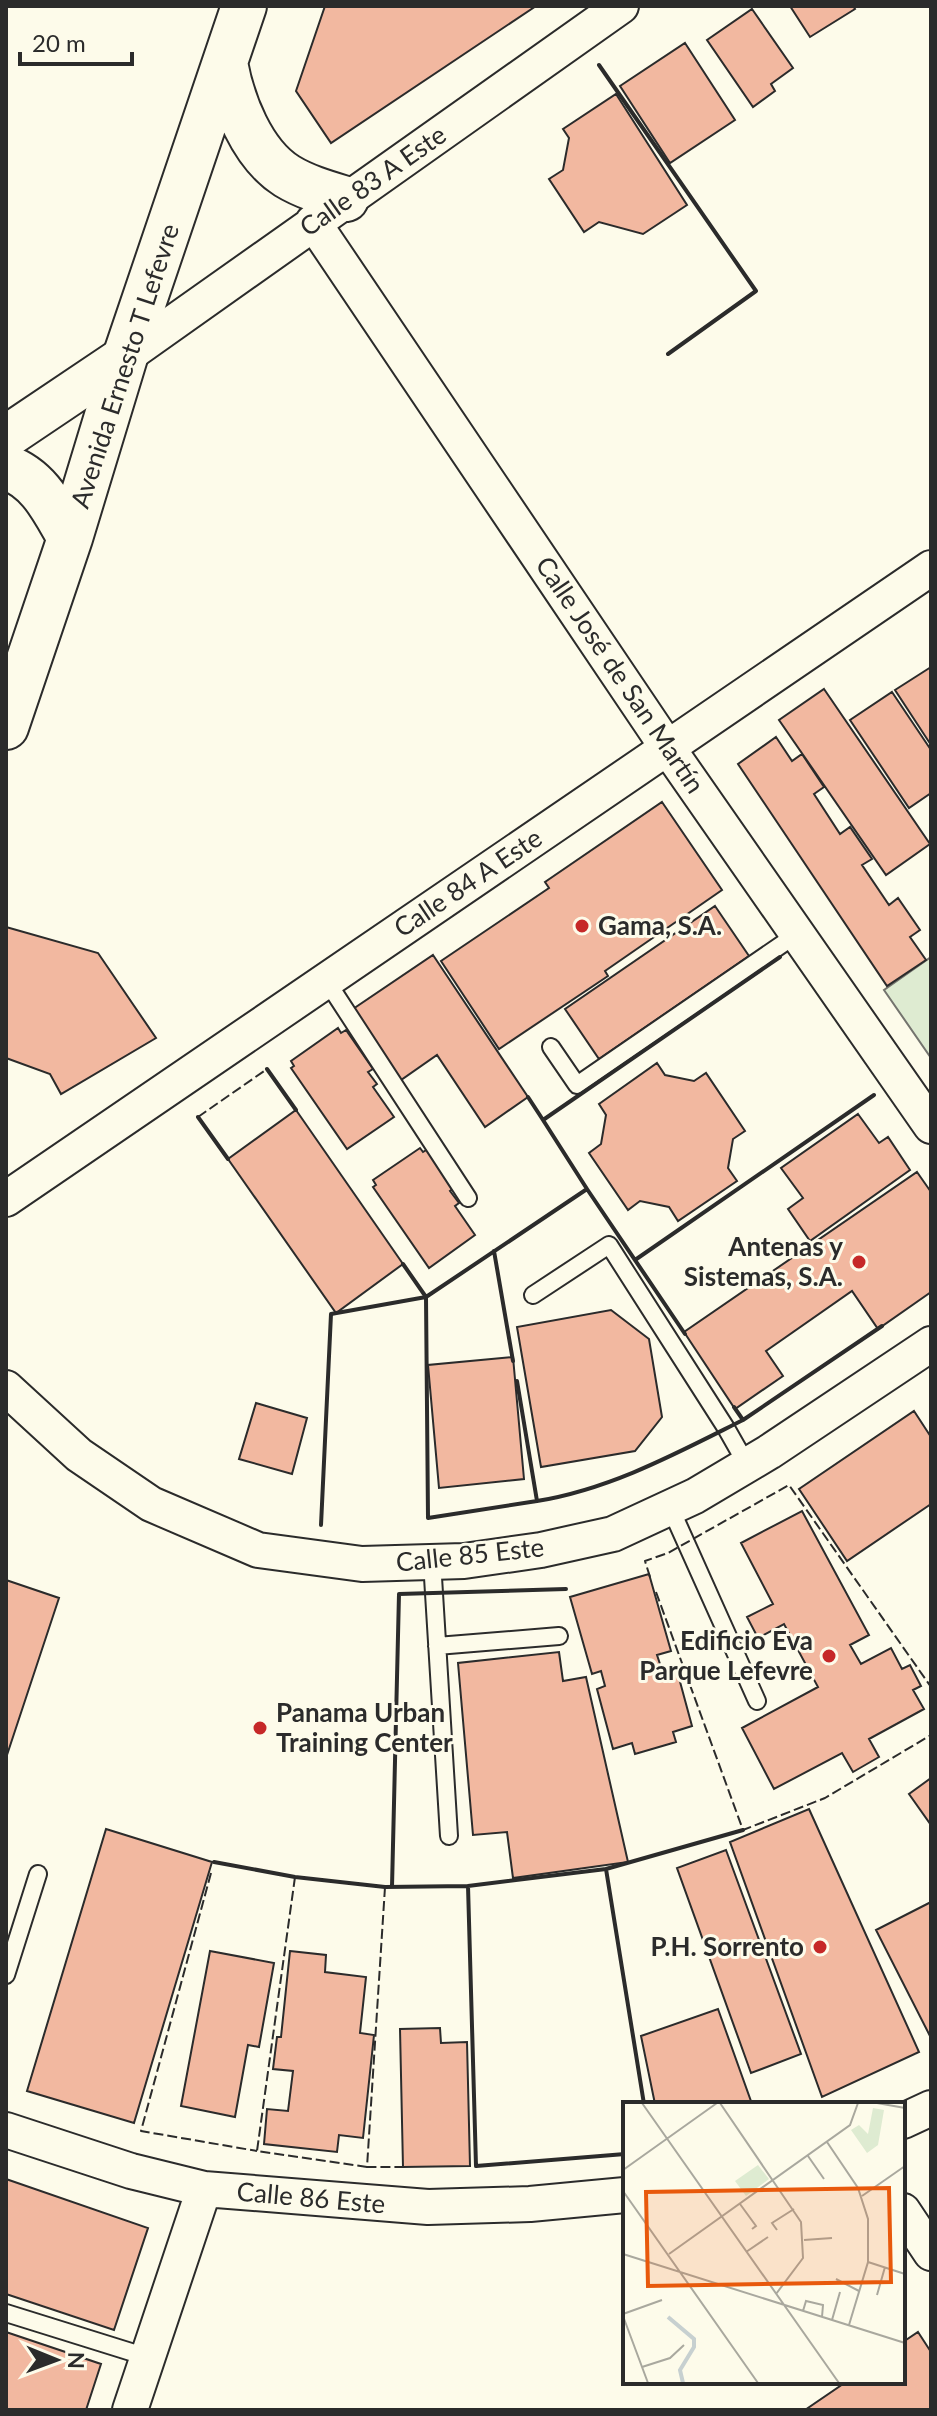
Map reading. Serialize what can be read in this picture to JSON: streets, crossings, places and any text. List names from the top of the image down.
{
  "streets": {
    "main road": ["Avenida Ernesto T Lefevre"],
    "street": [
      "Calle 83 A Este",
      "Calle José de San Martín",
      "Calle 84 A Este",
      "Calle 85 Este",
      "Calle 86 Este"
    ]
  },
  "crossings": [
    ["Calle 83 A Este", "Avenida Ernesto T Lefevre"],
    ["Calle 83 A Este", "Calle José de San Martín"],
    ["Calle José de San Martín", "Calle 84 A Este"]
  ],
  "places": [
    "Gama, S.A.",
    "Antenas y Sistemas, S.A.",
    "Edificio Eva Parque Lefevre",
    "Panama Urban Training Center",
    "P.H. Sorrento"
  ],
  "scale_bar": "20 m",
  "north": "right"
}
